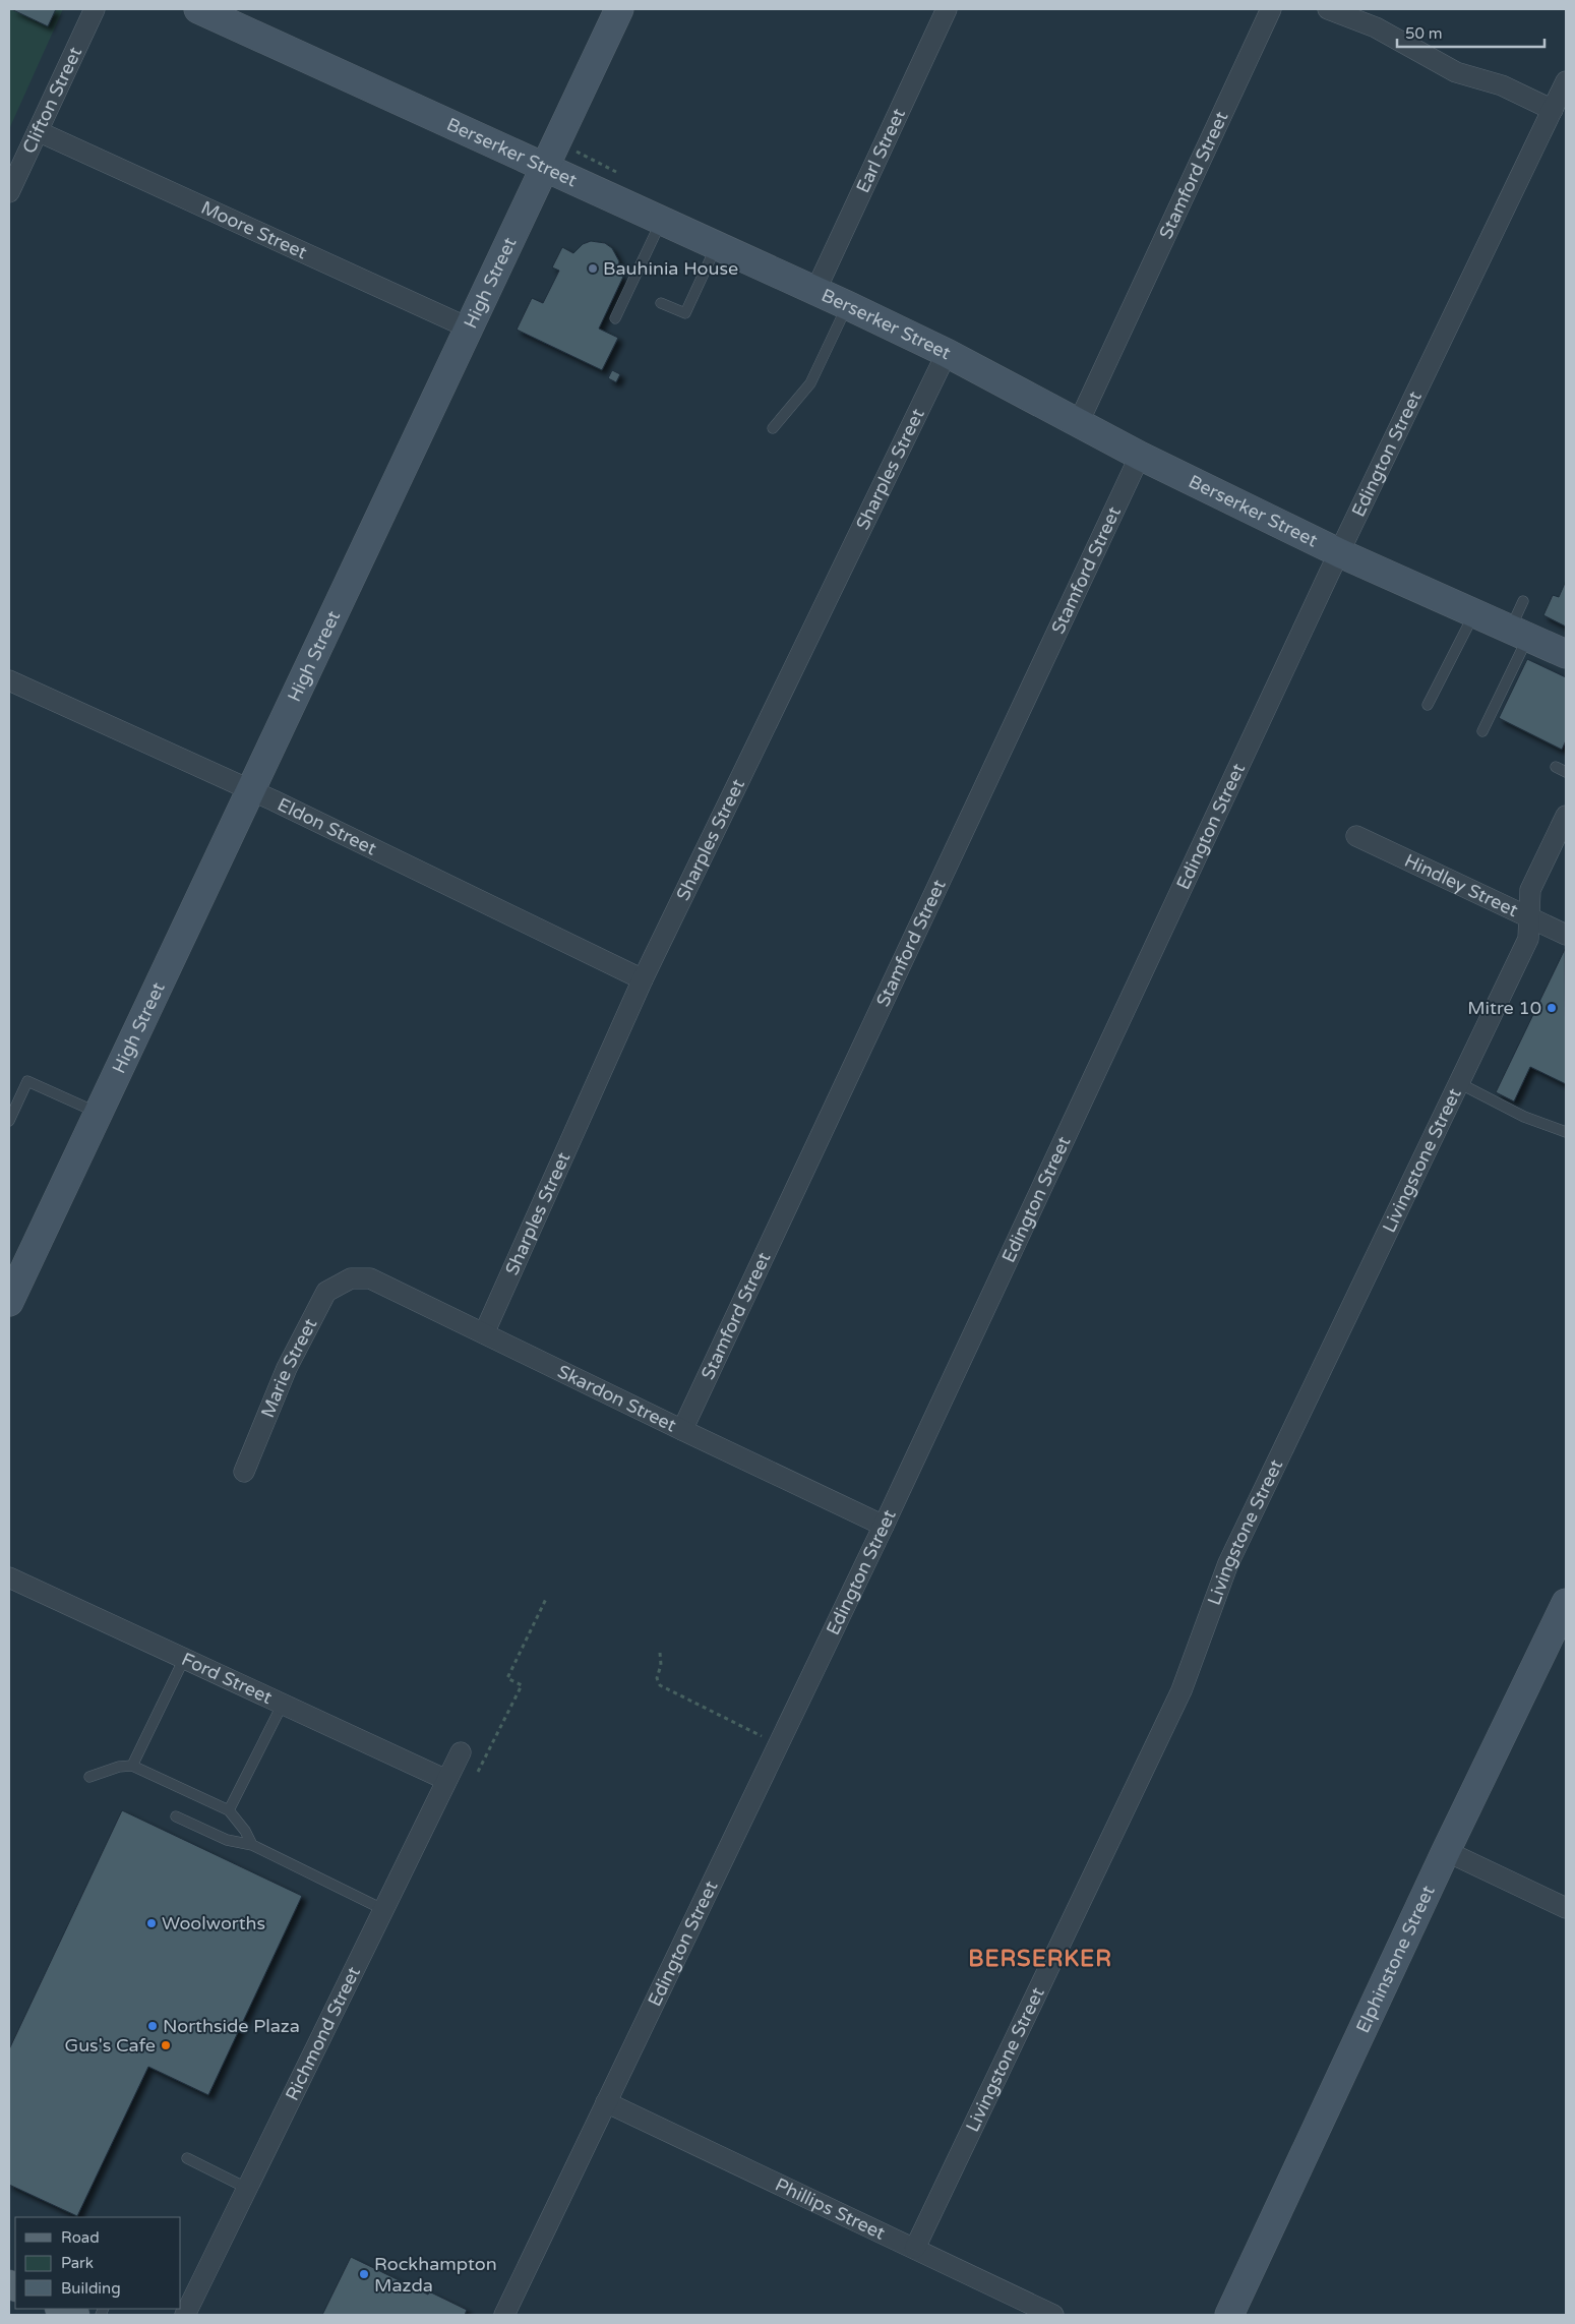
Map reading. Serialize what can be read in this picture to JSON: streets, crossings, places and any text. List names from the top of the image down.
{
  "streets": {
    "street": [
      "Clifton Street",
      "Earl Street",
      "Berserker Street",
      "Stamford Street",
      "Moore Street",
      "High Street",
      "Edington Street",
      "Sharples Street",
      "Eldon Street",
      "Hindley Street",
      "Livingstone Street",
      "Marie Street",
      "Skardon Street",
      "Ford Street",
      "Elphinstone Street",
      "Richmond Street",
      "Phillips Street"
    ]
  },
  "crossings": [
    ["Clifton Street", "Moore Street"],
    ["Earl Street", "Berserker Street"],
    ["Berserker Street", "Stamford Street"],
    ["Berserker Street", "High Street"],
    ["Berserker Street", "Edington Street"],
    ["Berserker Street", "Sharples Street"],
    ["Stamford Street", "Skardon Street"],
    ["Moore Street", "High Street"],
    ["High Street", "Eldon Street"],
    ["Edington Street", "Skardon Street"],
    ["Edington Street", "Phillips Street"],
    ["Sharples Street", "Eldon Street"],
    ["Sharples Street", "Skardon Street"],
    ["Hindley Street", "Livingstone Street"],
    ["Livingstone Street", "Phillips Street"],
    ["Marie Street", "Skardon Street"],
    ["Ford Street", "Richmond Street"]
  ],
  "districts": ["BERSERKER"],
  "places": [
    "Bauhinia House",
    "Mitre 10",
    "Woolworths",
    "Northside Plaza",
    "Gus's Cafe",
    "Rockhampton Mazda"
  ],
  "legend": ["Road", "Park", "Building"],
  "scale_bar": "50 m"
}
